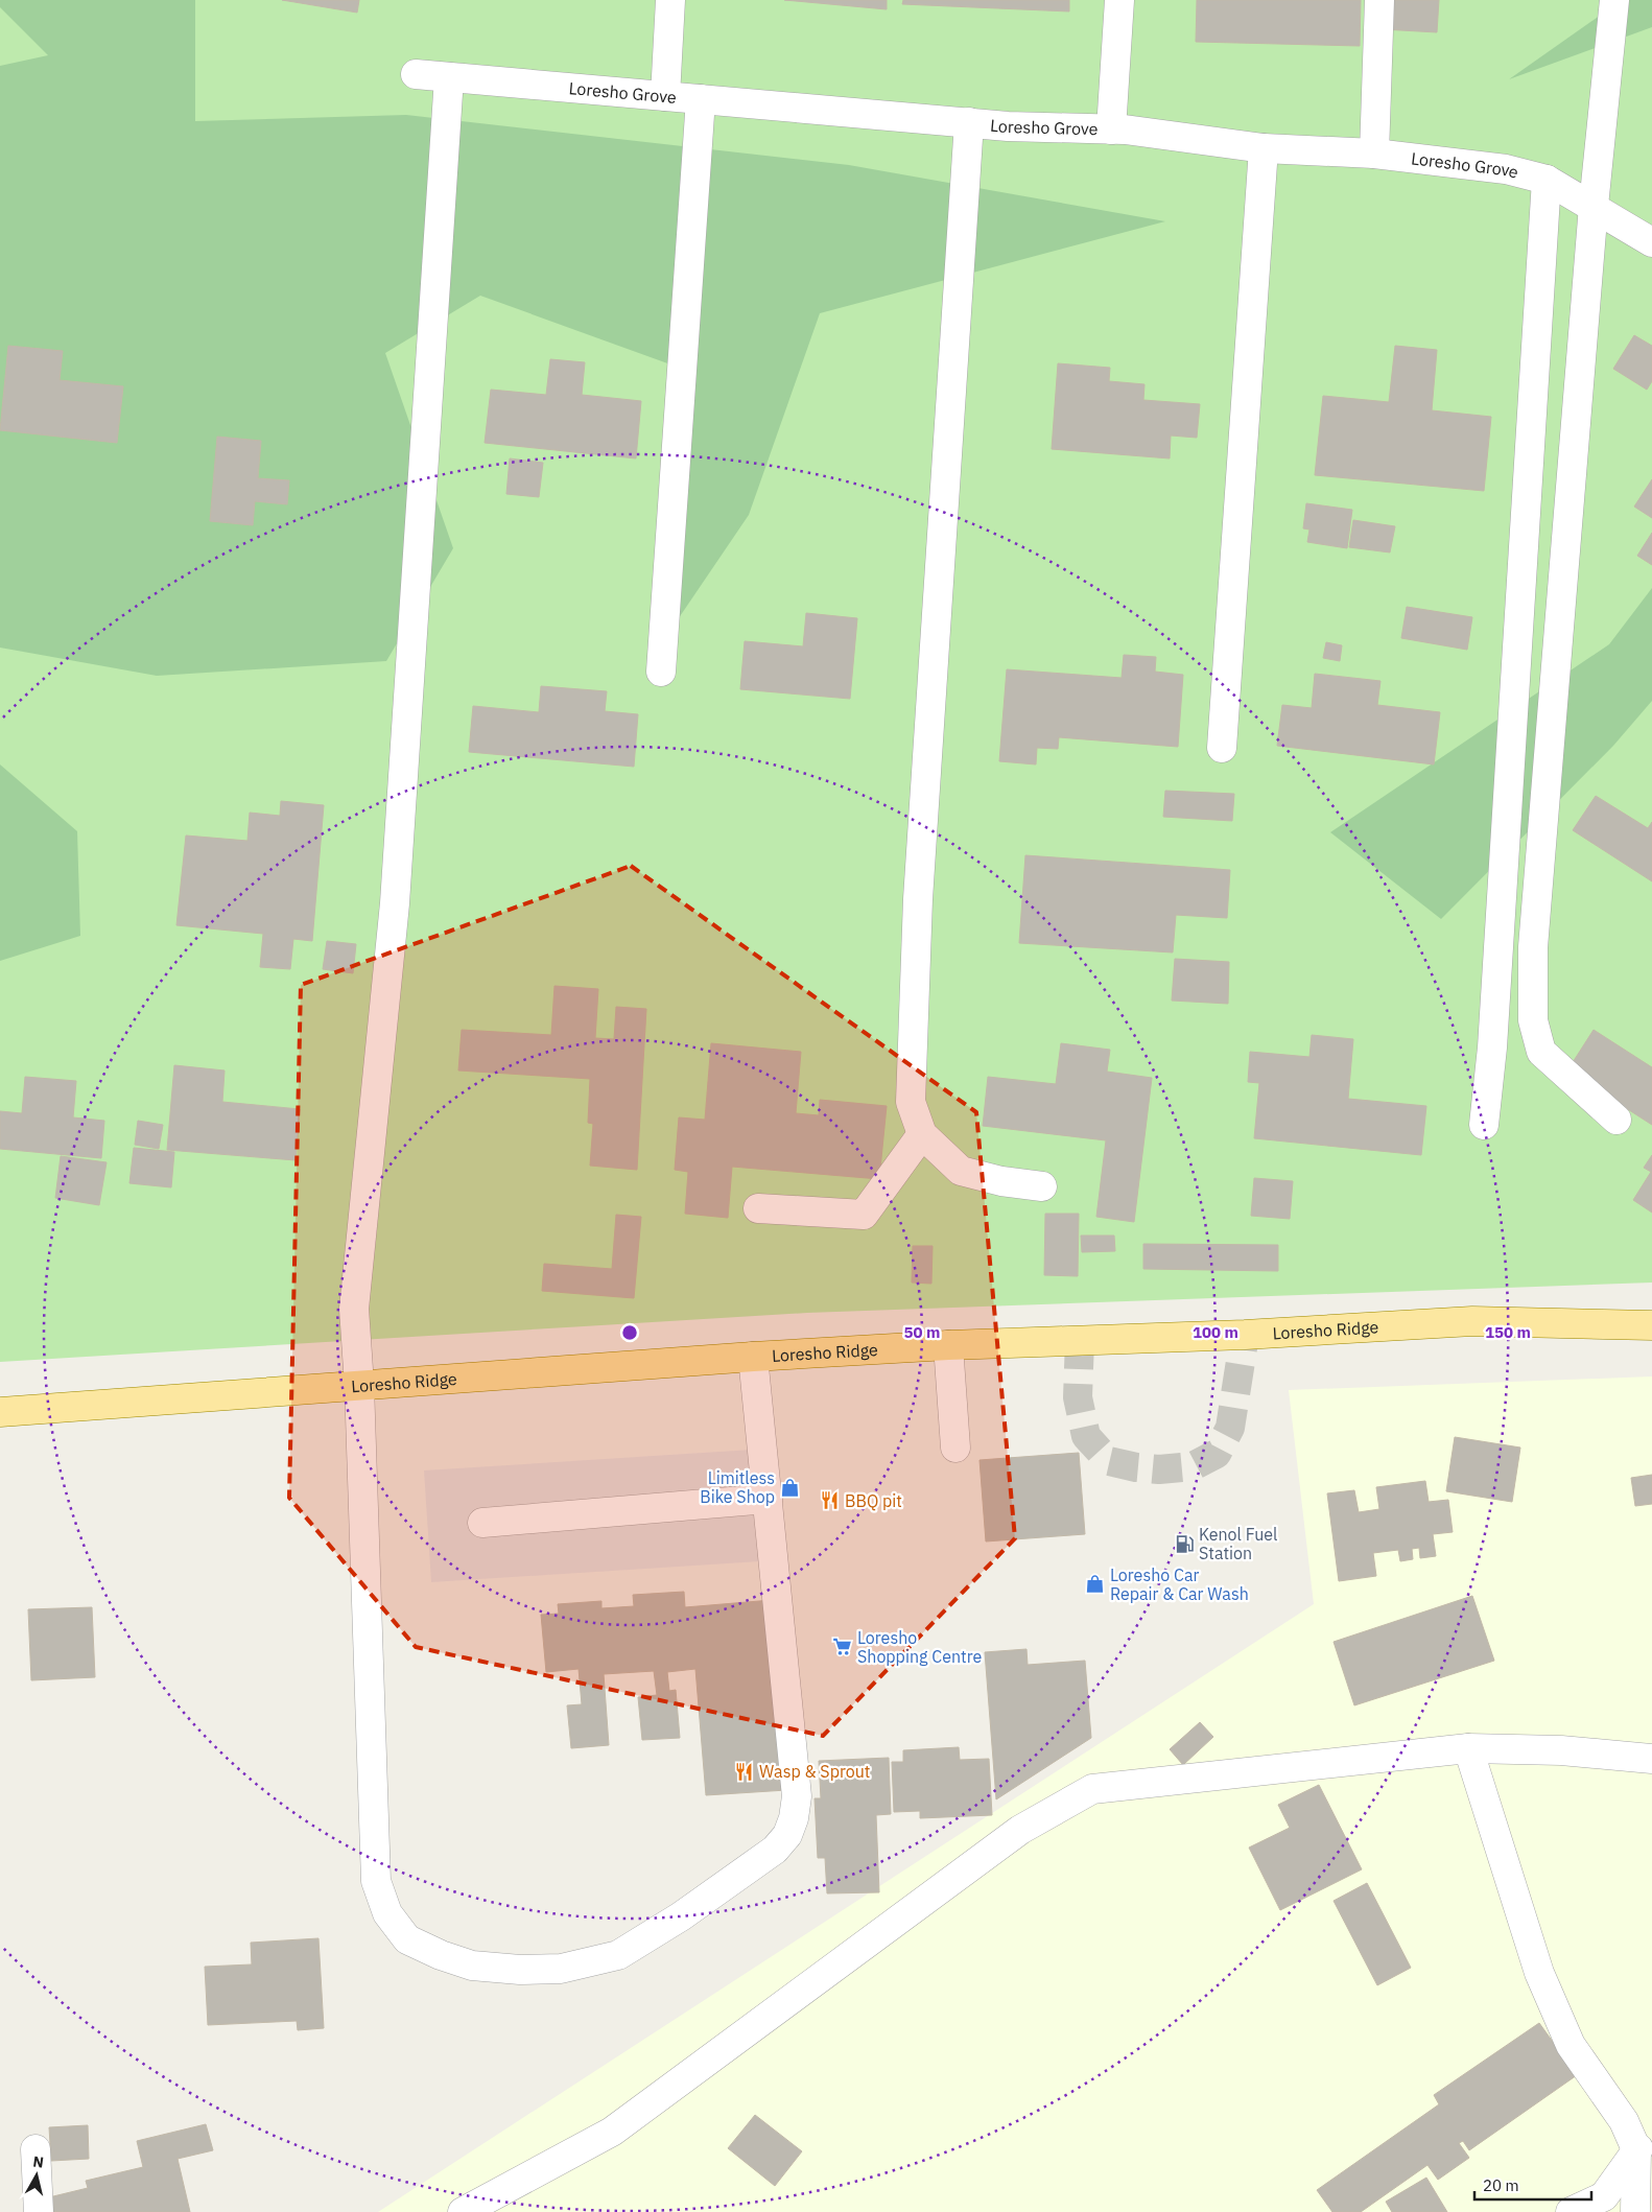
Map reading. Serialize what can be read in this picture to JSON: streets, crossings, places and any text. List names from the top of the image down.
{
  "streets": {
    "main road": ["Loresho Ridge"],
    "street": ["Loresho Grove"]
  },
  "places": {
    "shop": ["Limitless Bike Shop", "Loresho Car Repair & Car Wash"],
    "restaurant": ["BBQ pit", "Wasp & Sprout"],
    "fuel station": ["Kenol Fuel Station"],
    "supermarket": ["Loresho Shopping Centre"]
  },
  "scale_bar": "20 m",
  "north": "top",
  "rings": ["50 m", "100 m", "150 m"]
}
